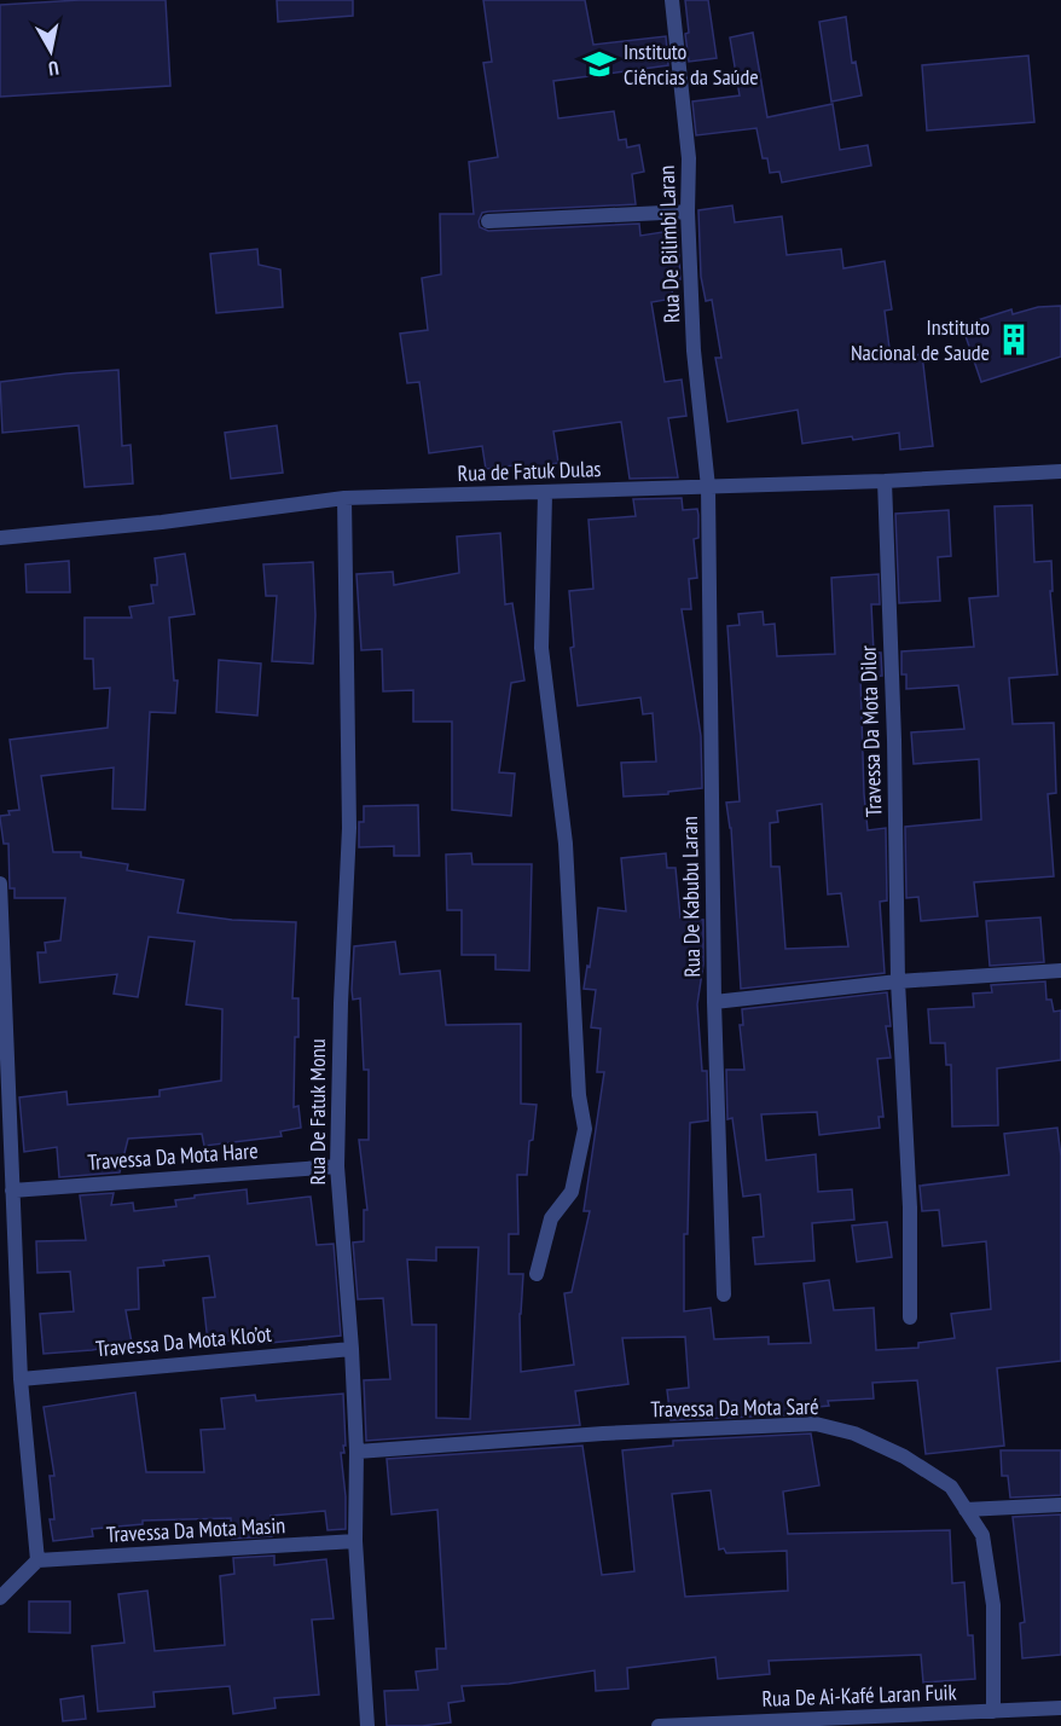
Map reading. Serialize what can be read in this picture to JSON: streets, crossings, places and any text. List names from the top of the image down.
{
  "streets": {
    "street": [
      "Rua De Bilimbi Laran",
      "Rua de Fatuk Dulas",
      "Travessa Da Mota Dilor",
      "Rua De Kabubu Laran",
      "Rua De Fatuk Monu",
      "Travessa Da Mota Hare",
      "Travessa Da Mota Klo’ot",
      "Travessa Da Mota Saré",
      "Travessa Da Mota Masin",
      "Rua De Ai-Kafé Laran Fuik"
    ]
  },
  "crossings": [
    ["Rua De Bilimbi Laran", "Rua de Fatuk Dulas"],
    ["Rua De Bilimbi Laran", "Rua De Kabubu Laran"],
    ["Rua de Fatuk Dulas", "Travessa Da Mota Dilor"],
    ["Rua de Fatuk Dulas", "Rua De Kabubu Laran"],
    ["Rua de Fatuk Dulas", "Rua De Fatuk Monu"],
    ["Travessa Da Mota Dilor", "Rua De Kabubu Laran"],
    ["Rua De Fatuk Monu", "Travessa Da Mota Hare"],
    ["Rua De Fatuk Monu", "Travessa Da Mota Klo’ot"],
    ["Rua De Fatuk Monu", "Travessa Da Mota Saré"],
    ["Rua De Fatuk Monu", "Travessa Da Mota Masin"],
    ["Travessa Da Mota Saré", "Rua De Ai-Kafé Laran Fuik"]
  ],
  "places": {
    "school or university": ["Instituto Ciências da Saúde"],
    "building": ["Instituto Nacional de Saude"]
  },
  "north": "bottom"
}
